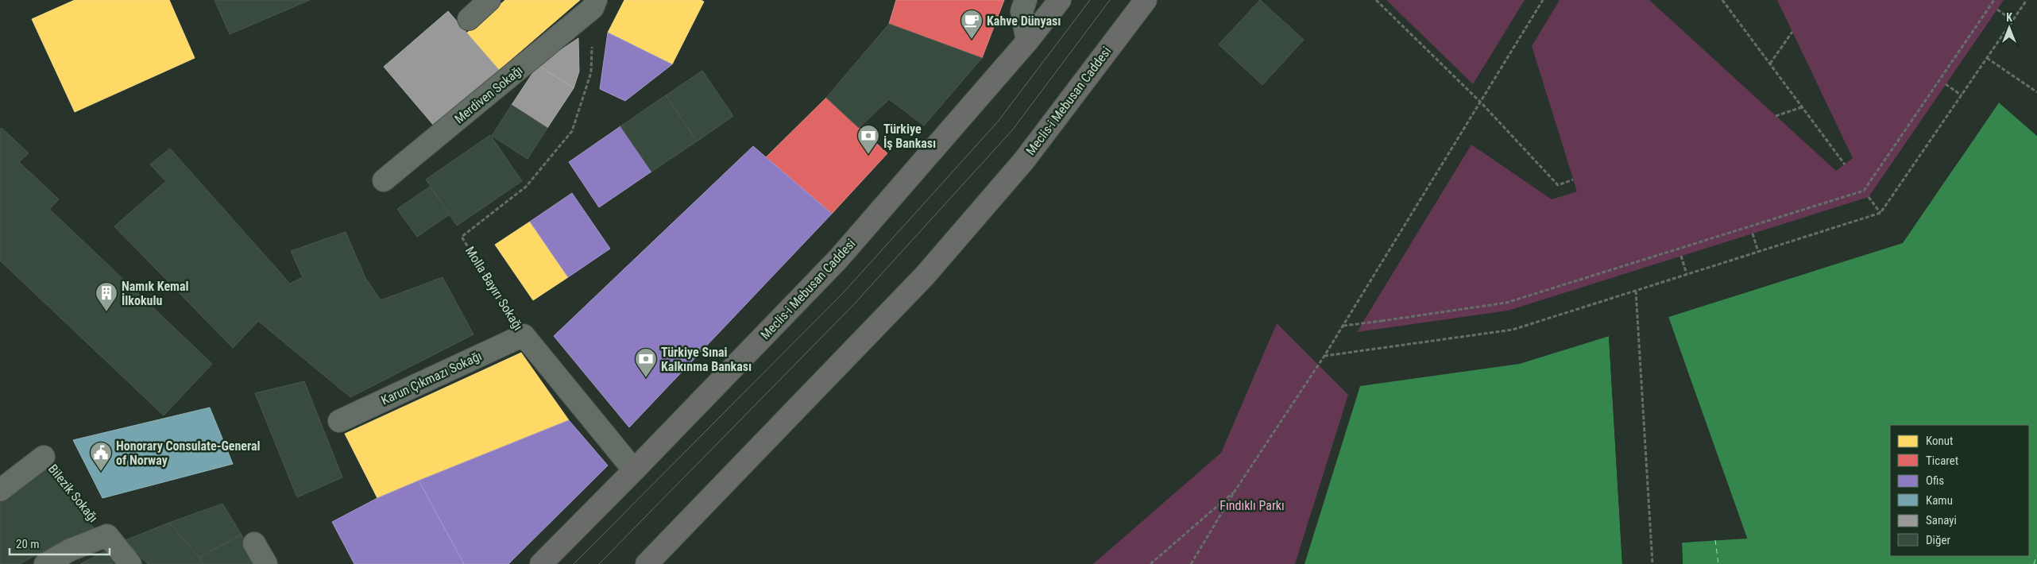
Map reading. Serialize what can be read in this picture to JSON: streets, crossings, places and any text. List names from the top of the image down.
{
  "streets": {
    "main road": ["Meclis-i Mebusan Caddesi"],
    "street": [
      "Merdiven Sokağı",
      "Molla Bayırı Sokağı",
      "Karun Çıkmazı Sokağı",
      "Bilezik Sokağı"
    ]
  },
  "crossings": [
    ["Merdiven Sokağı", "Molla Bayırı Sokağı"],
    ["Meclis-i Mebusan Caddesi", "Molla Bayırı Sokağı"],
    ["Molla Bayırı Sokağı", "Karun Çıkmazı Sokağı"]
  ],
  "parks": ["Fındıklı Parkı"],
  "places": {
    "cafe": ["Kahve Dünyası"],
    "bank": ["Türkiye İş Bankası", "Türkiye Sınai Kalkınma Bankası"],
    "building": ["Namık Kemal İlkokulu"],
    "public building": ["Honorary Consulate-General of Norway"]
  },
  "legend": [
    "Konut",
    "Ticaret",
    "Ofis",
    "Kamu",
    "Sanayi",
    "Diğer"
  ],
  "scale_bar": "20 m",
  "north": "top"
}
